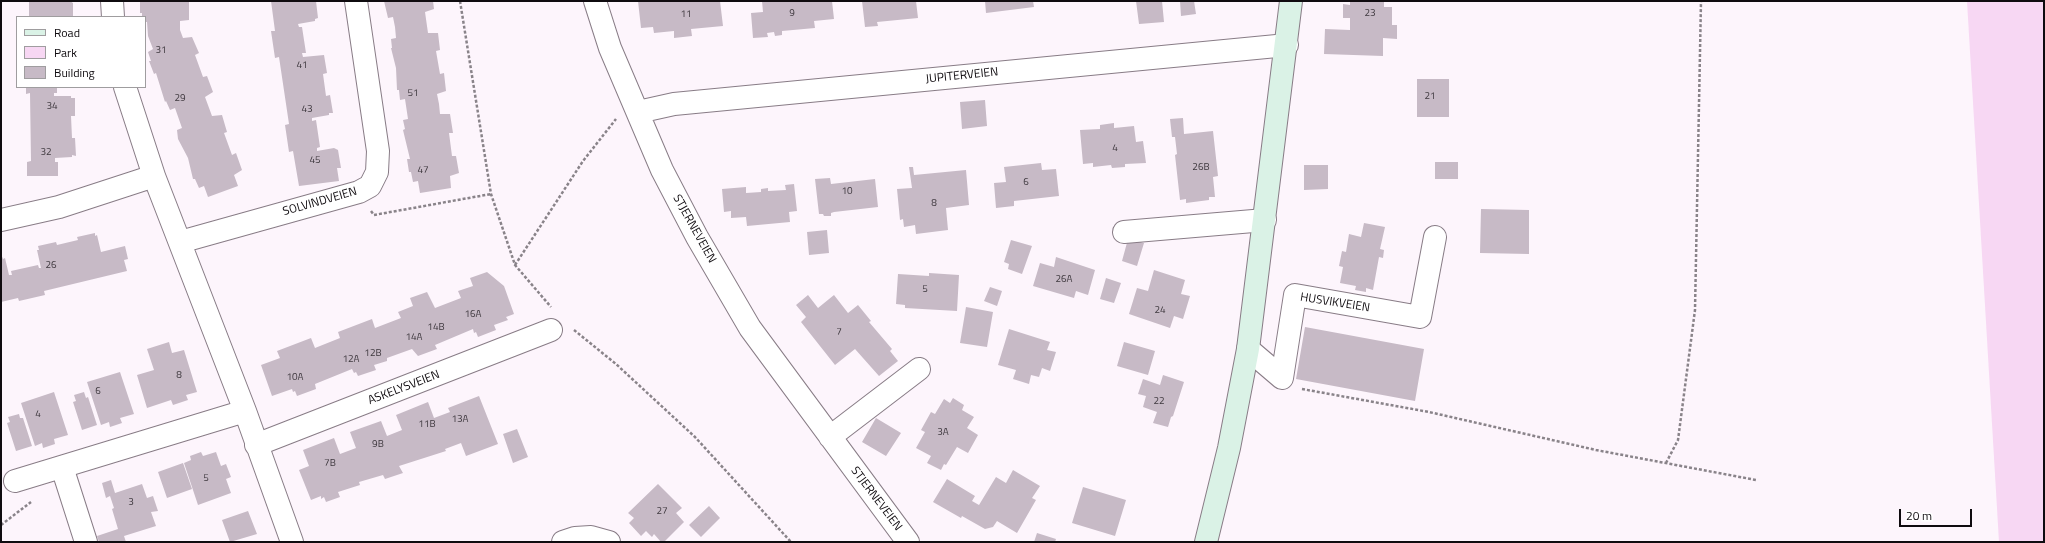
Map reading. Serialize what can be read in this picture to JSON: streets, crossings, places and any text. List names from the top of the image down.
{
  "streets": {
    "street": [
      "JUPITERVEIEN",
      "SOLVINDVEIEN",
      "STJERNEVEIEN",
      "HUSVIKVEIEN",
      "ASKELYSVEIEN"
    ]
  },
  "crossings": [
    ["JUPITERVEIEN", "STJERNEVEIEN"]
  ],
  "house_numbers": [
    "9",
    "23",
    "11",
    "31",
    "41",
    "51",
    "21",
    "29",
    "34",
    "43",
    "4",
    "32",
    "45",
    "26B",
    "47",
    "6",
    "10",
    "8",
    "26",
    "26A",
    "5",
    "24",
    "16A",
    "14B",
    "7",
    "14A",
    "12B",
    "12A",
    "8",
    "10A",
    "6",
    "22",
    "4",
    "13A",
    "11B",
    "3A",
    "9B",
    "7B",
    "5",
    "3",
    "27"
  ],
  "legend": ["Road", "Park", "Building"],
  "scale_bar": "20 m"
}
